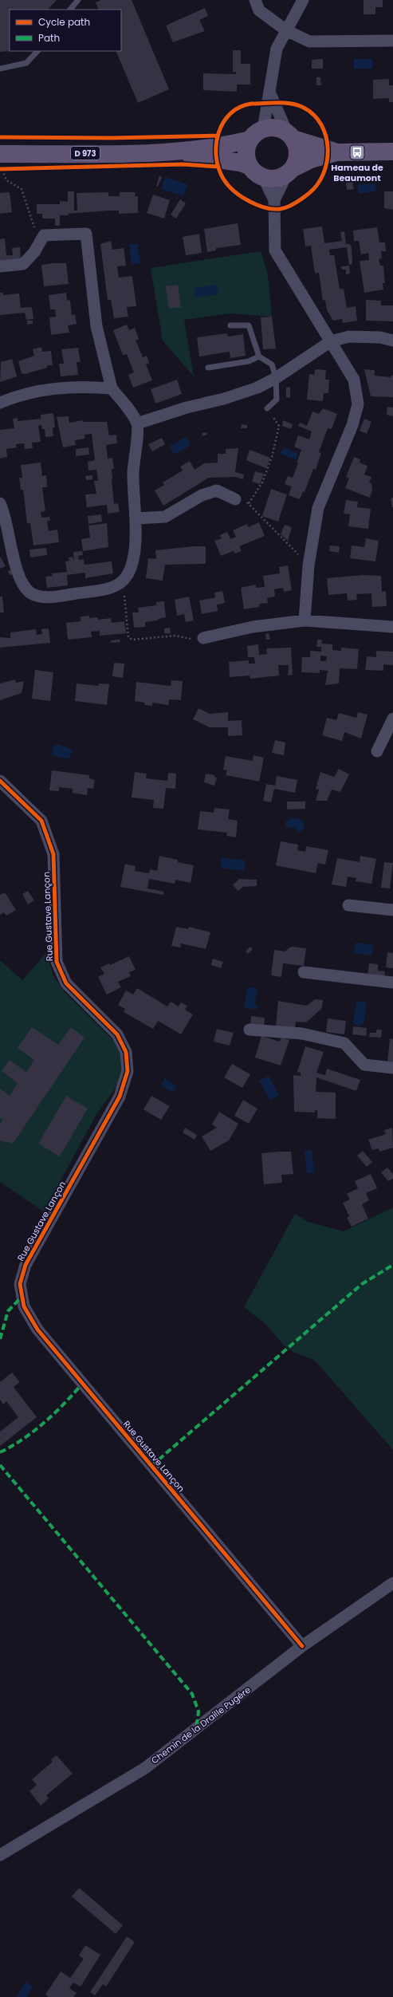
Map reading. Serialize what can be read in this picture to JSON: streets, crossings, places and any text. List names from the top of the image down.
{
  "streets": {
    "main road": ["D 973"],
    "street": ["Rue Gustave Lançon", "Chemin de la Draille Pugère"]
  },
  "crossings": [
    ["Rue Gustave Lançon", "Chemin de la Draille Pugère"]
  ],
  "places": {
    "bus stop": ["Hameau de Beaumont"]
  },
  "legend": ["Cycle path", "Path"]
}
